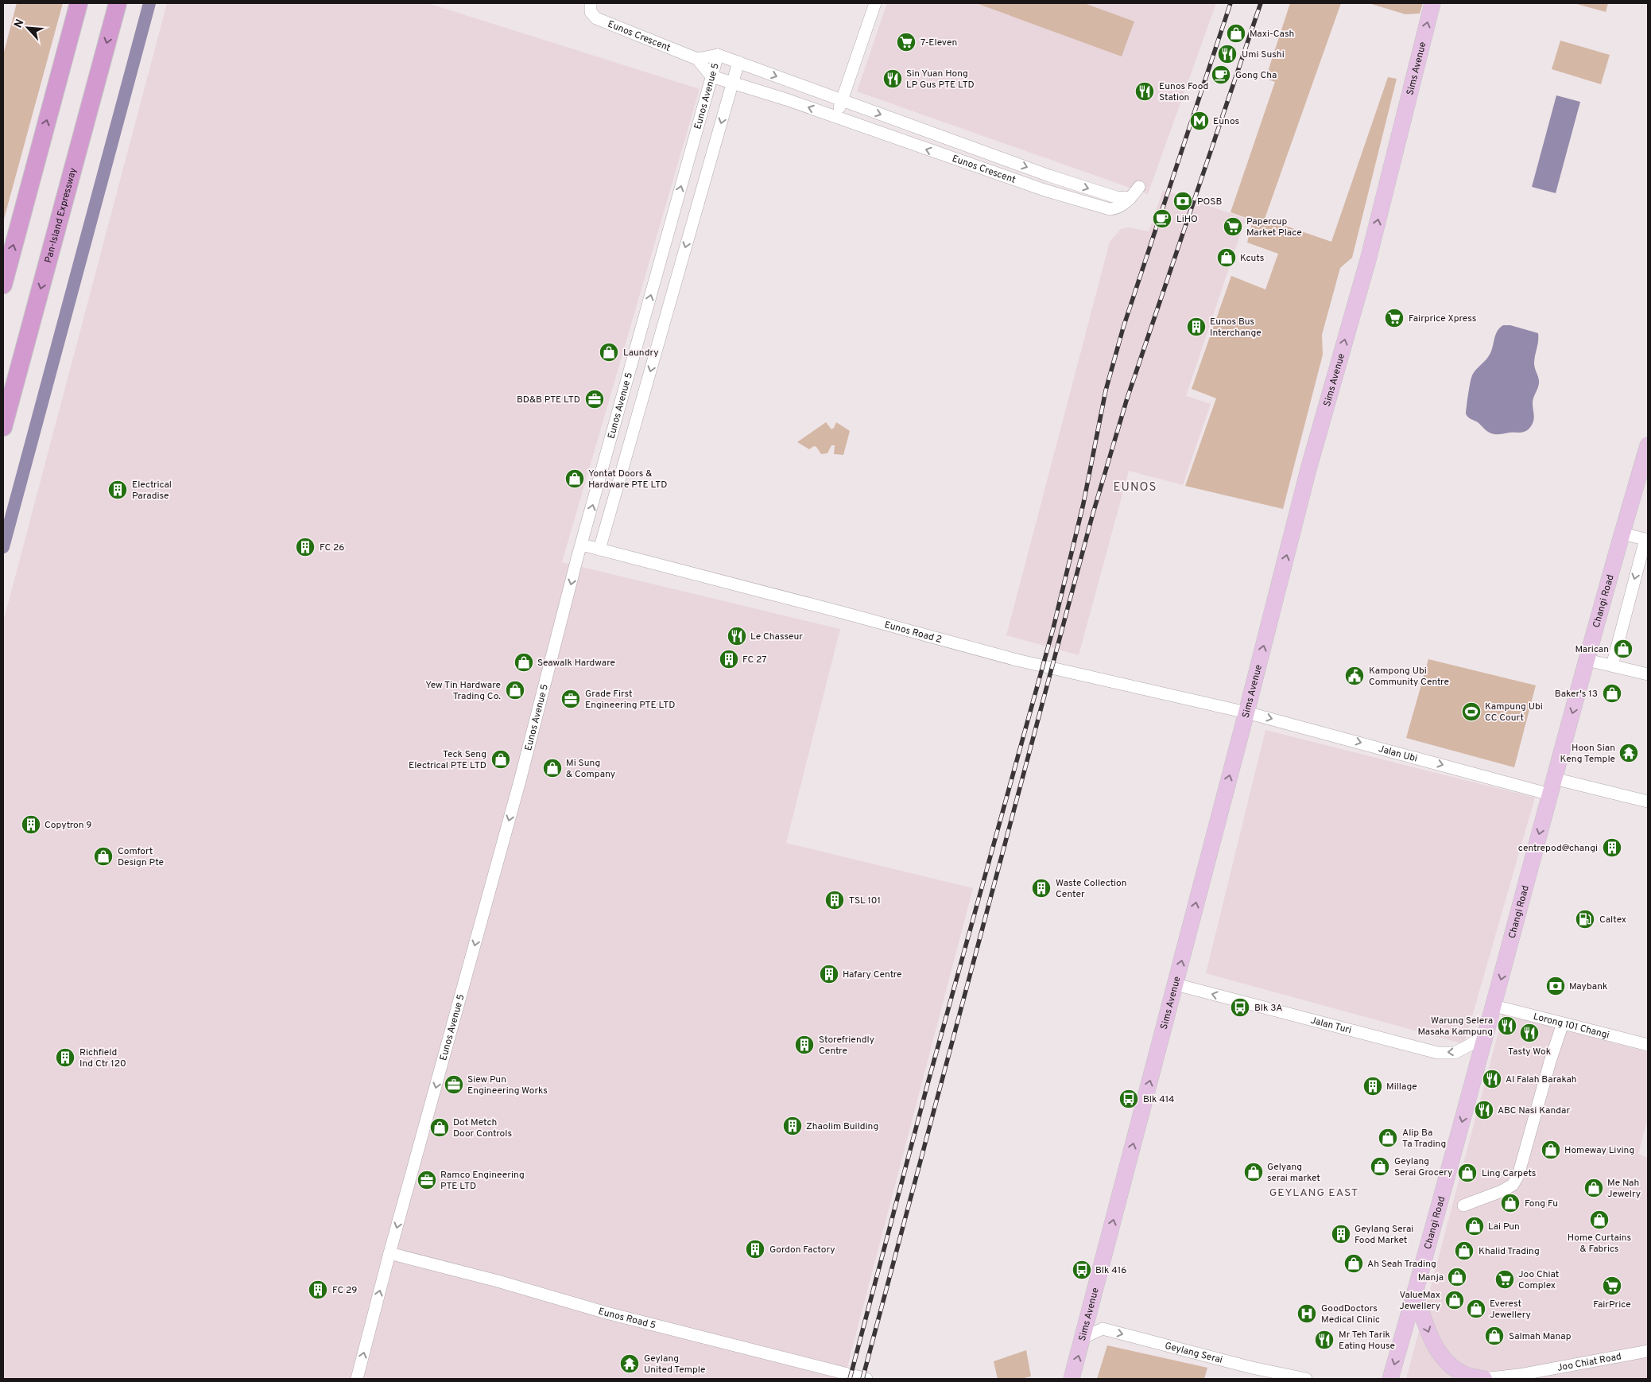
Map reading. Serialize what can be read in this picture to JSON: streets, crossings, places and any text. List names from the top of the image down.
{
  "streets": {
    "highway": ["Pan-Island Expressway"],
    "main road": ["Sims Avenue", "Changi Road"],
    "street": [
      "Eunos Crescent",
      "Eunos Avenue 5",
      "Eunos Road 2",
      "Jalan Ubi",
      "Jalan Turi",
      "Lorong 101 Changi",
      "Eunos Road 5",
      "Geylang Serai",
      "Joo Chiat Road"
    ]
  },
  "crossings": [
    ["Eunos Crescent", "Eunos Avenue 5"],
    ["Sims Avenue", "Eunos Road 2"],
    ["Sims Avenue", "Jalan Ubi"],
    ["Sims Avenue", "Jalan Turi"],
    ["Sims Avenue", "Geylang Serai"],
    ["Eunos Avenue 5", "Eunos Road 2"],
    ["Eunos Avenue 5", "Eunos Road 5"],
    ["Changi Road", "Jalan Ubi"],
    ["Changi Road", "Jalan Turi"],
    ["Changi Road", "Lorong 101 Changi"],
    ["Eunos Road 2", "Jalan Ubi"]
  ],
  "one_way": [
    "Sims Avenue",
    "Changi Road",
    "Jalan Ubi",
    "Jalan Turi",
    "Geylang Serai"
  ],
  "districts": ["EUNOS", "GEYLANG EAST"],
  "places": {
    "shop": [
      "Maxi-Cash",
      "Kcuts",
      "Laundry",
      "Yontat Doors & Hardware PTE LTD",
      "Marican",
      "Seawalk Hardware",
      "Yew Tin Hardware Trading Co.",
      "Baker's 13",
      "Teck Seng Electrical PTE LTD",
      "Mi Sung & Company",
      "Comfort Design Pte",
      "Dot Metch Door Controls",
      "Alip Ba Ta Trading",
      "Homeway Living",
      "Geylang Serai Grocery",
      "Gelyang serai market",
      "Ling Carpets",
      "Me Nah Jewelry",
      "Fong Fu",
      "Home Curtains & Fabrics",
      "Lai Pun",
      "Khalid Trading",
      "Ah Seah Trading",
      "Manja",
      "ValueMax Jewellery",
      "Everest Jewellery",
      "Salmah Manap"
    ],
    "supermarket": [
      "7-Eleven",
      "Papercup Market Place",
      "Fairprice Xpress",
      "Joo Chiat Complex",
      "FairPrice"
    ],
    "restaurant": [
      "Umi Sushi",
      "Sin Yuan Hong LP Gus PTE LTD",
      "Eunos Food Station",
      "Le Chasseur",
      "Warung Selera Masaka Kampung",
      "Tasty Wok",
      "Al Falah Barakah",
      "ABC Nasi Kandar",
      "Mr Teh Tarik Eating House"
    ],
    "cafe": ["Gong Cha", "LiHO"],
    "metro station": ["Eunos"],
    "bank": ["POSB", "Maybank"],
    "building": [
      "Eunos Bus Interchange",
      "Electrical Paradise",
      "FC 26",
      "FC 27",
      "Copytron 9",
      "centrepod@changi",
      "Waste Collection Center",
      "TSL 101",
      "Hafary Centre",
      "Storefriendly Centre",
      "Richfield Ind Ctr 120",
      "Millage",
      "Zhaolim Building",
      "Geylang Serai Food Market",
      "Gordon Factory",
      "FC 29"
    ],
    "office": [
      "BD&B PTE LTD",
      "Grade First Engineering PTE LTD",
      "Siew Pun Engineering Works",
      "Ramco Engineering PTE LTD"
    ],
    "public building": ["Kampong Ubi Community Centre"],
    "sports": ["Kampung Ubi CC Court"],
    "temple": ["Hoon Sian Keng Temple", "Geylang United Temple"],
    "fuel station": ["Caltex"],
    "bus stop": ["Blk 3A", "Blk 414", "Blk 416"],
    "hospital": ["GoodDoctors Medical Clinic"]
  },
  "north": "top left"
}
